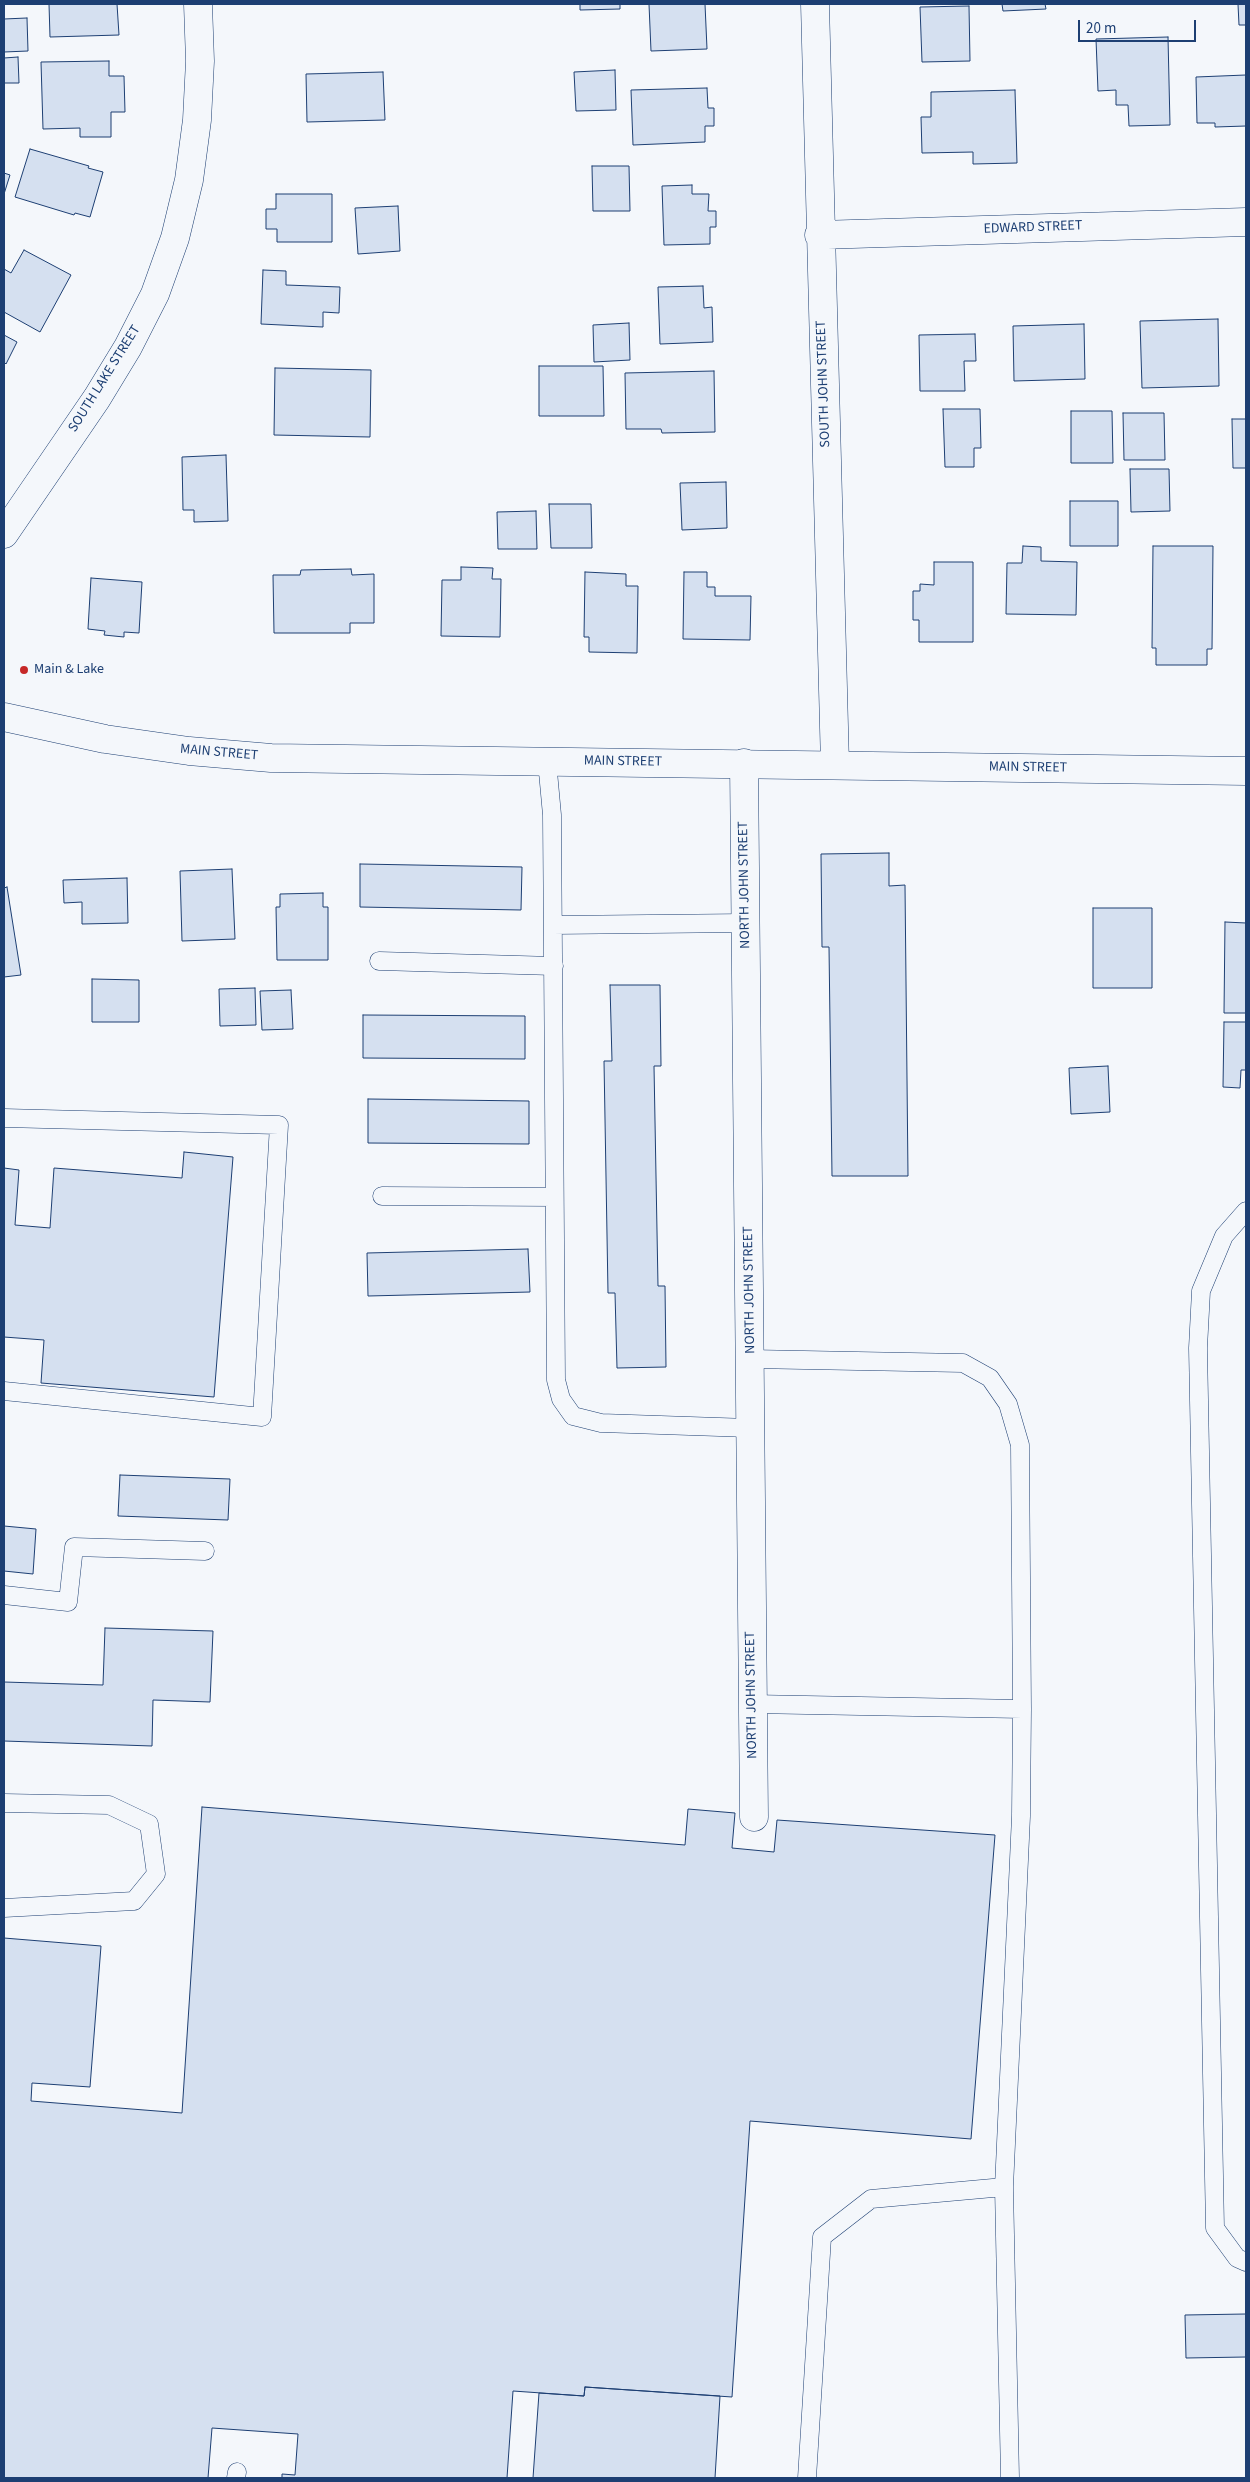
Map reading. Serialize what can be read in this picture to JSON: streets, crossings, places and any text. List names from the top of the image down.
{
  "streets": {
    "street": [
      "EDWARD STREET",
      "SOUTH LAKE STREET",
      "SOUTH JOHN STREET",
      "MAIN STREET",
      "NORTH JOHN STREET"
    ]
  },
  "crossings": [
    ["EDWARD STREET", "SOUTH JOHN STREET"],
    ["SOUTH JOHN STREET", "MAIN STREET"],
    ["MAIN STREET", "NORTH JOHN STREET"]
  ],
  "places": ["Main & Lake"],
  "scale_bar": "20 m"
}
